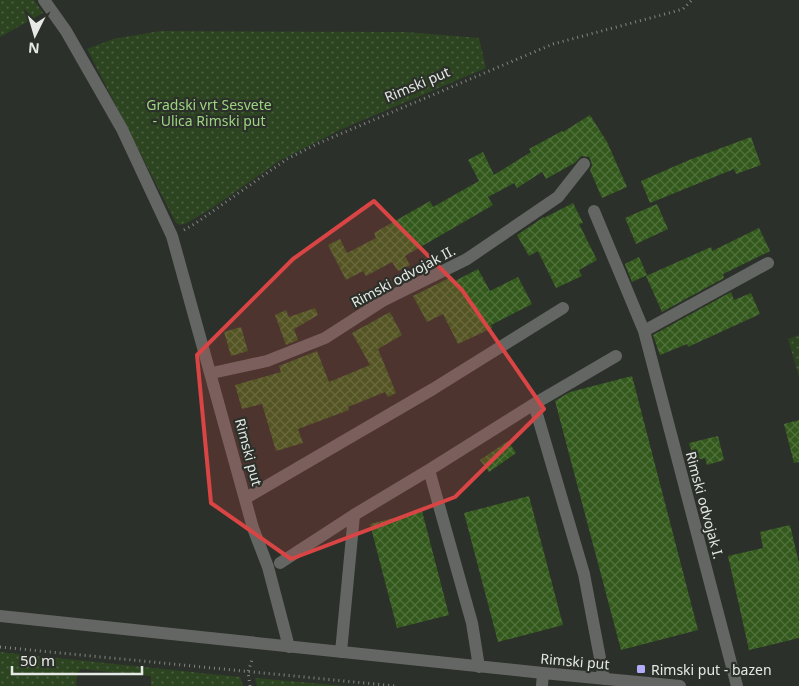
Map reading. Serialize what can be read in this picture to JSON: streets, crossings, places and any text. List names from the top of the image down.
{
  "streets": {
    "street": ["Rimski put", "Rimski odvojak II.", "Rimski odvojak I."]
  },
  "crossings": [
    ["Rimski put", "Rimski odvojak II."]
  ],
  "parks": ["Gradski vrt Sesvete - Ulica Rimski put"],
  "places": {
    "transit": ["Rimski put - bazen"]
  },
  "scale_bar": "50 m",
  "north": "bottom"
}
